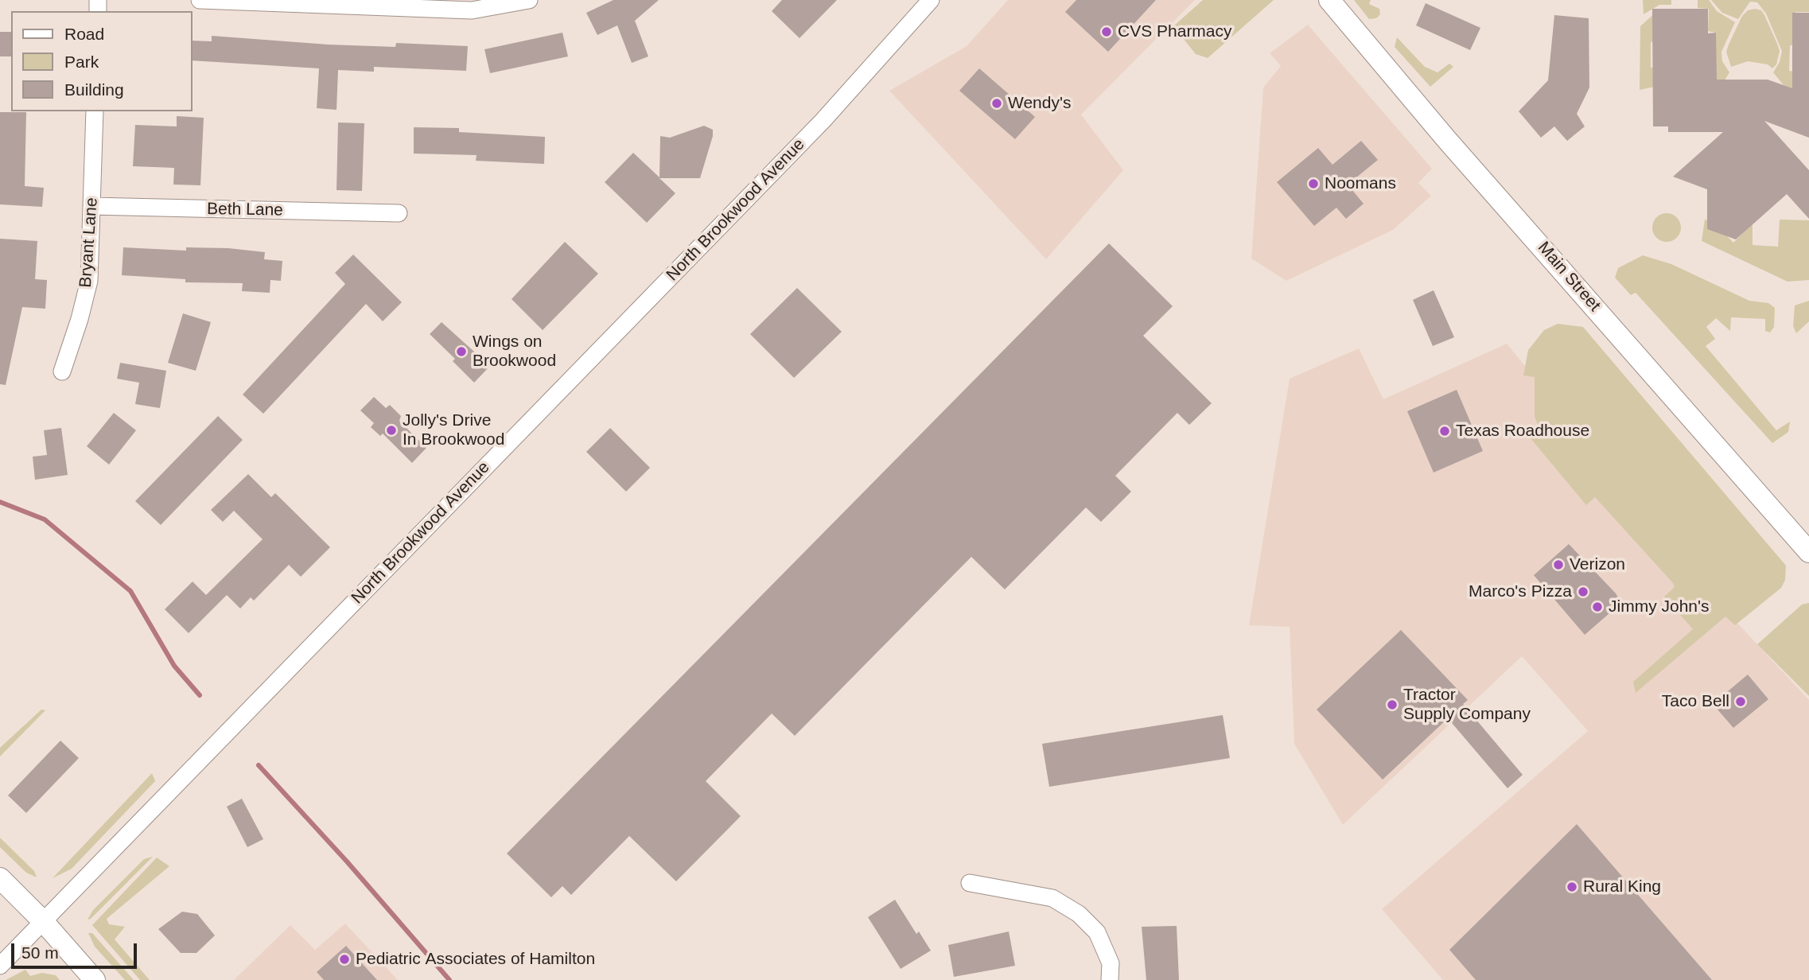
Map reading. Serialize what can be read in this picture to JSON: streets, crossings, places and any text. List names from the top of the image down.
{
  "streets": {
    "main road": ["Main Street"],
    "street": ["Beth Lane", "North Brookwood Avenue", "Bryant Lane"]
  },
  "crossings": [
    ["Beth Lane", "Bryant Lane"]
  ],
  "places": [
    "CVS Pharmacy",
    "Wendy's",
    "Noomans",
    "Wings on Brookwood",
    "Jolly's Drive In Brookwood",
    "Texas Roadhouse",
    "Verizon",
    "Marco's Pizza",
    "Jimmy John's",
    "Taco Bell",
    "Tractor Supply Company",
    "Rural King",
    "Pediatric Associates of Hamilton"
  ],
  "legend": ["Road", "Park", "Building"],
  "scale_bar": "50 m"
}
